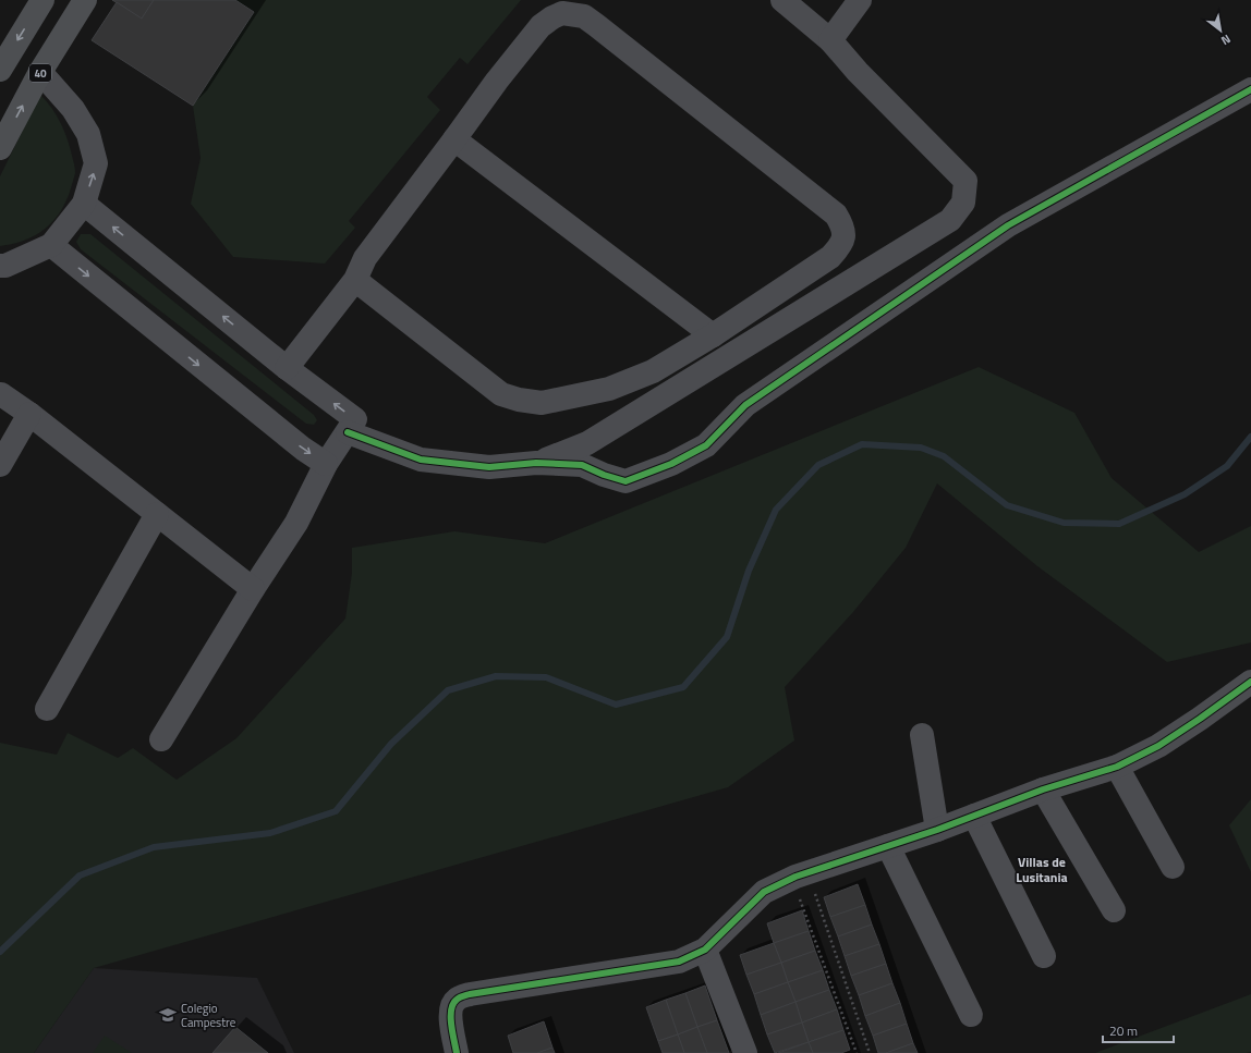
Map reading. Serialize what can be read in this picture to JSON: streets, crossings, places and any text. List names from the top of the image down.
{
  "streets": {
    "main road": ["40"]
  },
  "districts": ["Villas de Lusitania"],
  "places": {
    "school or university": ["Colegio Campestre"]
  },
  "scale_bar": "20 m",
  "north": "bottom right"
}
